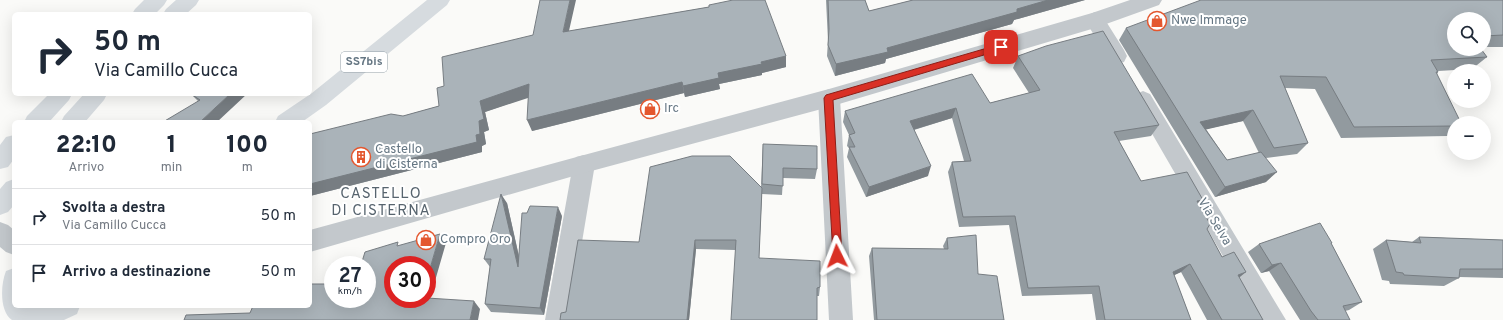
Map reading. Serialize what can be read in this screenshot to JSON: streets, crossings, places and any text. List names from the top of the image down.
{
  "streets": {
    "main road": ["SS7bis"],
    "street": ["Via Selva"]
  },
  "districts": ["CASTELLO DI CISTERNA"],
  "places": {
    "shop": ["Nwe Immage", "Irc", "Compro Oro"],
    "building": ["Castello di Cisterna"]
  },
  "page": {
    "map_buttons": ["+", "−"],
    "turn": ["50 m", "Via Camillo Cucca"],
    "eta": [
      "22:10",
      "Arrivo",
      "1",
      "min",
      "100",
      "m"
    ],
    "list": [
      {
        "name": "Svolta a destra",
        "note": "Via Camillo Cucca",
        "value": "50 m"
      },
      {
        "name": "Arrivo a destinazione",
        "value": "50 m"
      }
    ],
    "speed": "27 km/h",
    "limit": "30"
  }
}
